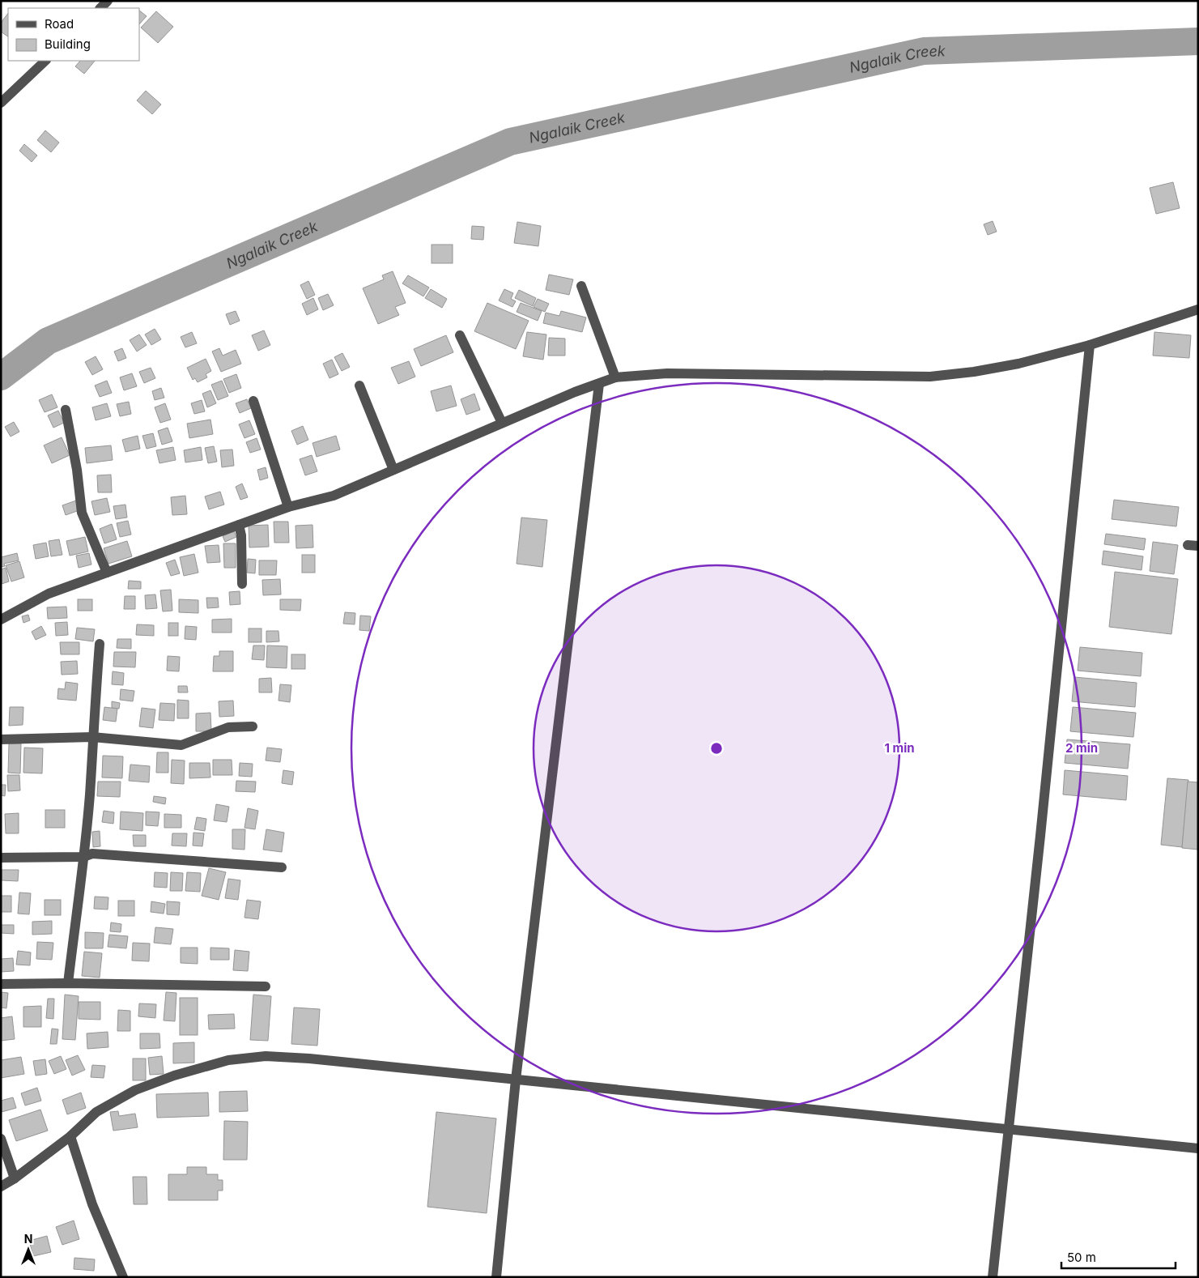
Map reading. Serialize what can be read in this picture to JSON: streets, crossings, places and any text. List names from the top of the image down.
{
  "water": ["Ngalaik Creek"],
  "legend": ["Road", "Building"],
  "scale_bar": "50 m",
  "north": "top",
  "rings": ["1 min", "2 min"]
}
